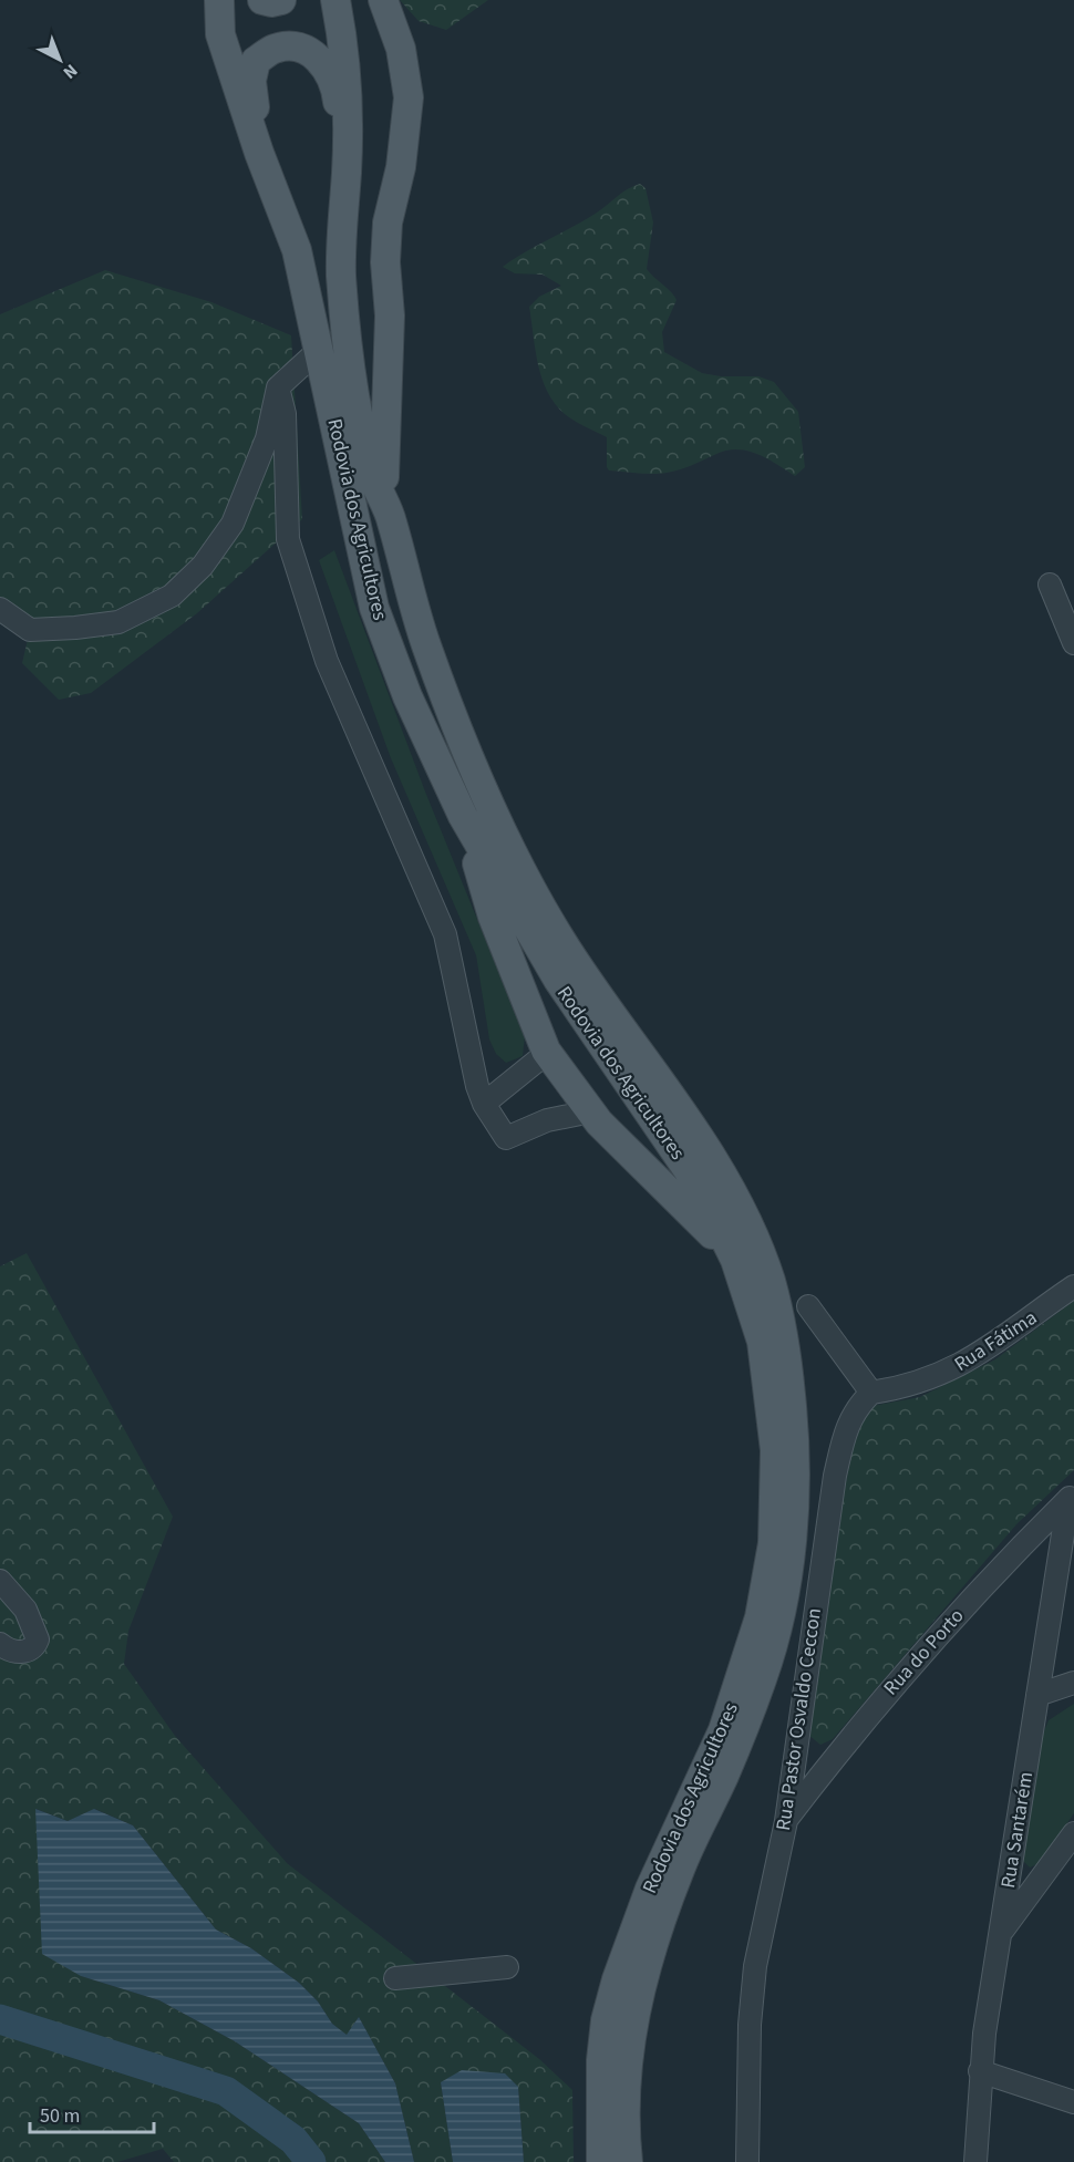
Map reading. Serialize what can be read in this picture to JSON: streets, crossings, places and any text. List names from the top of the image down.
{
  "streets": {
    "main road": ["Rodovia dos Agricultores"],
    "street": [
      "Rua Fátima",
      "Rua do Porto",
      "Rua Pastor Osvaldo Ceccon",
      "Rua Santarém"
    ]
  },
  "crossings": [
    ["Rua Fátima", "Rua Pastor Osvaldo Ceccon"],
    ["Rua do Porto", "Rua Pastor Osvaldo Ceccon"],
    ["Rua do Porto", "Rua Santarém"]
  ],
  "scale_bar": "50 m",
  "north": "bottom right"
}
